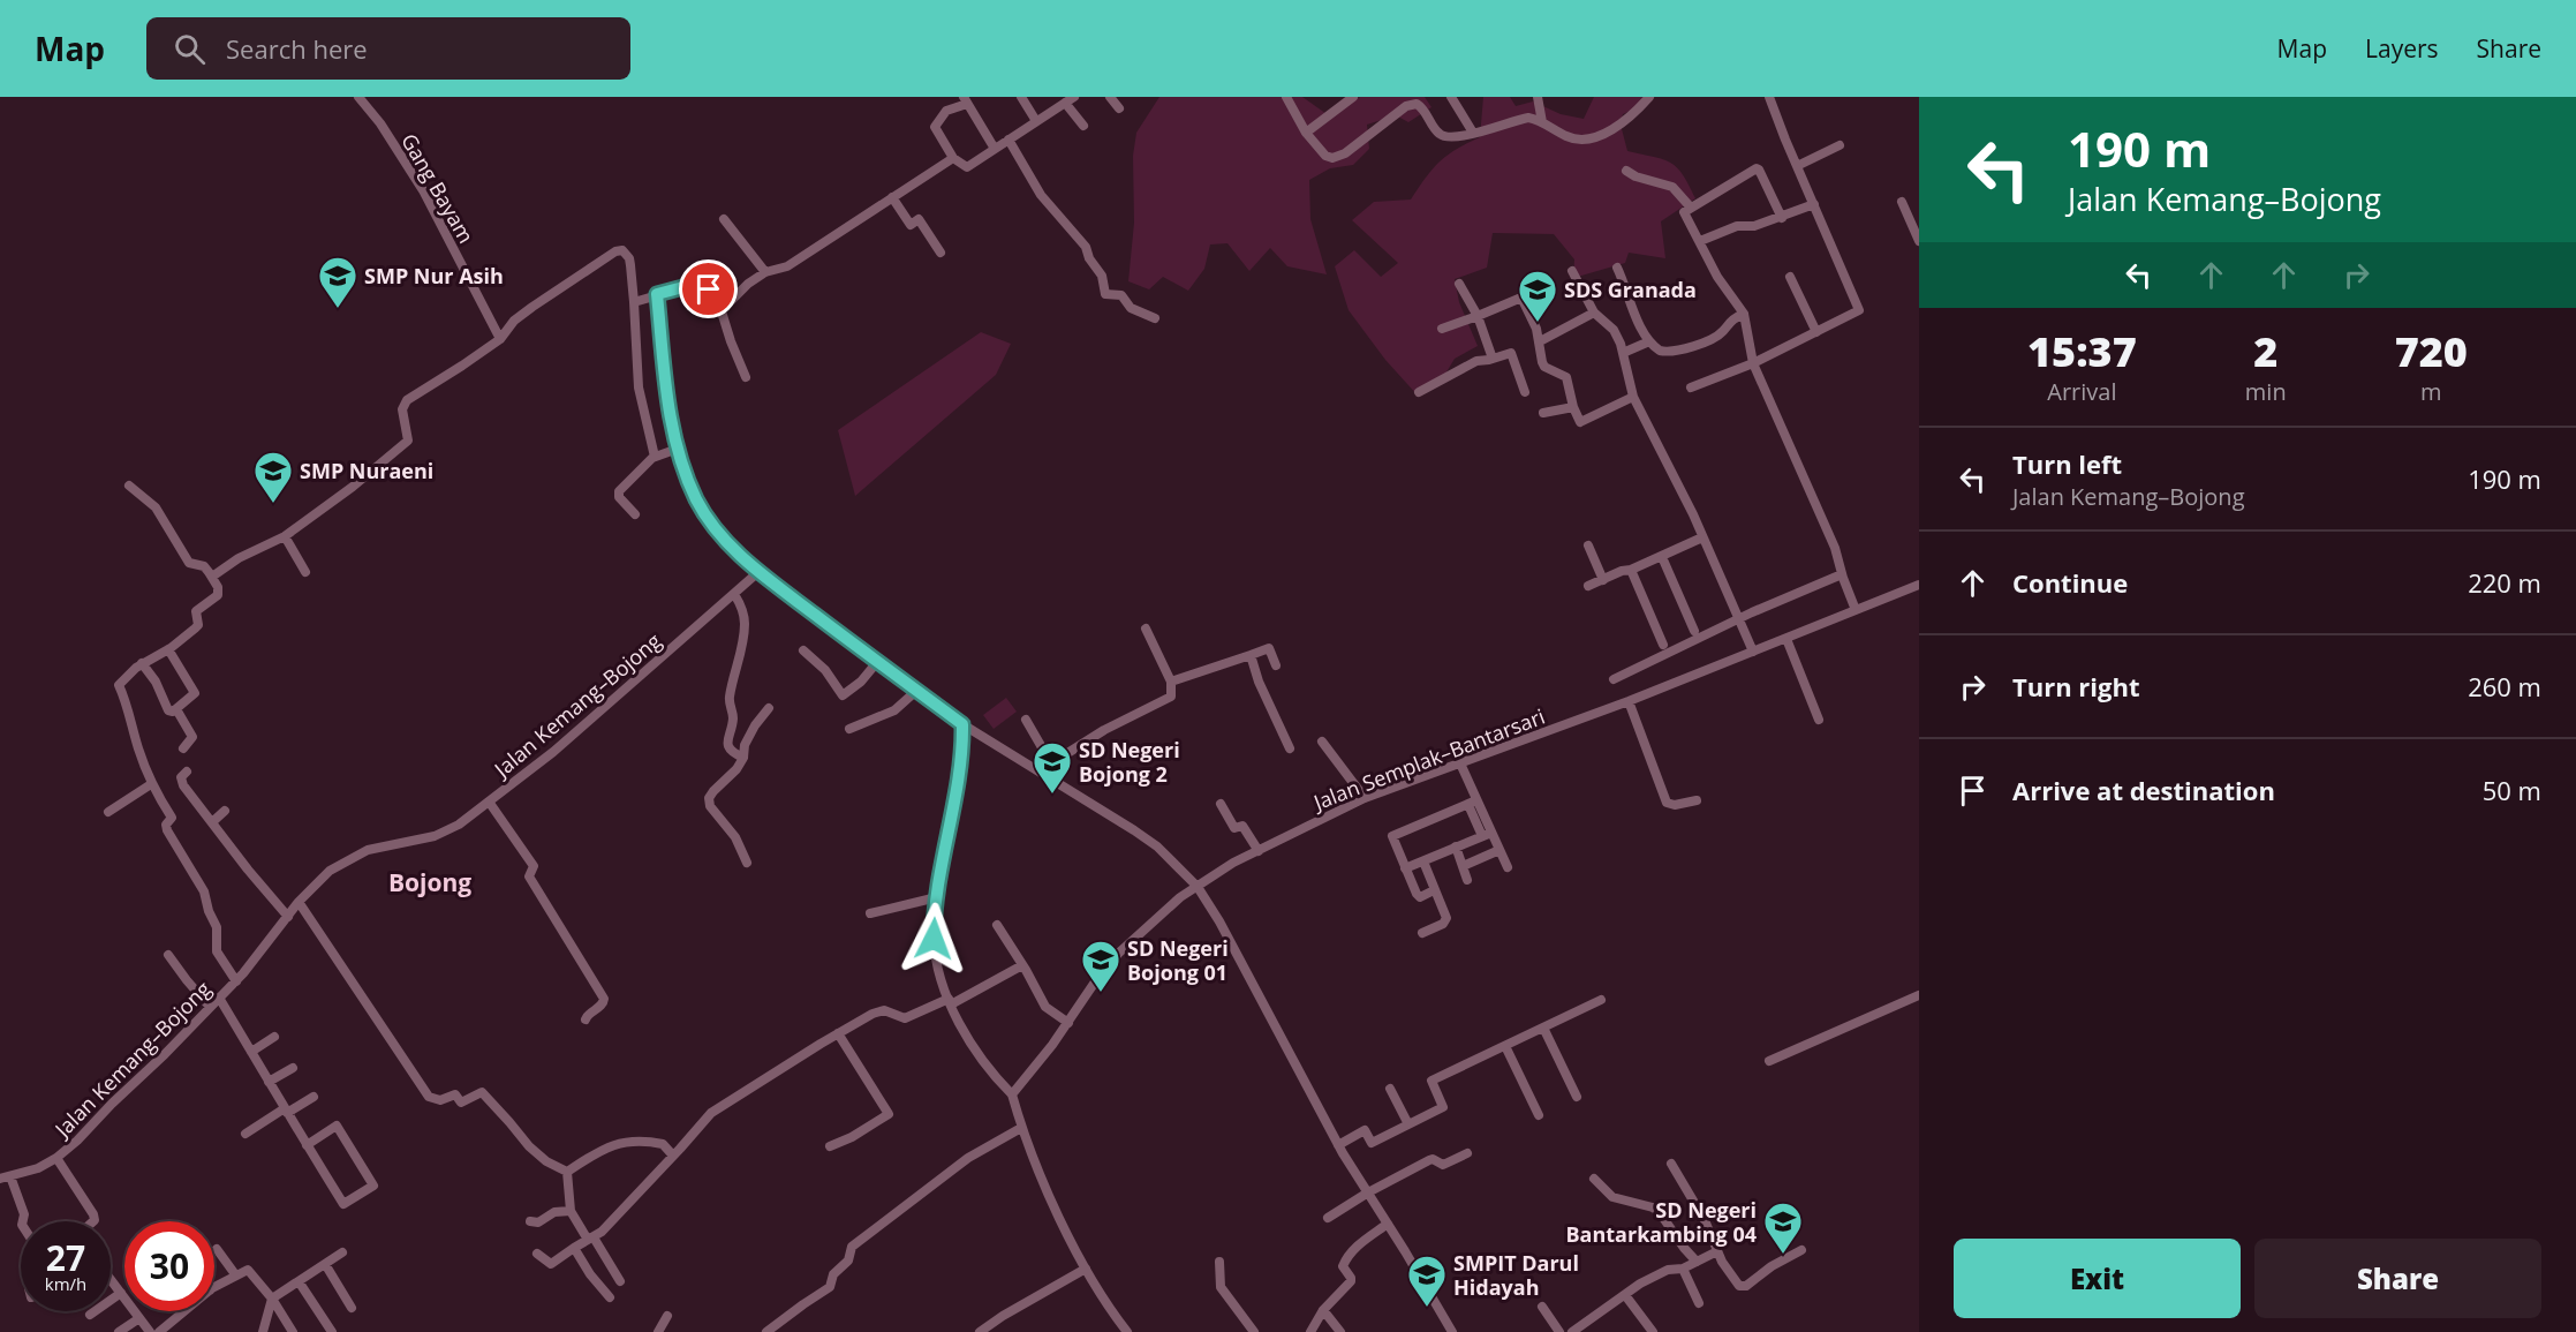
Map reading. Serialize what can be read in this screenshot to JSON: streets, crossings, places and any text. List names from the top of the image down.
{
  "streets": {
    "street": ["Gang Bayam", "Jalan Kemang–Bojong", "Jalan Semplak–Bantarsari"]
  },
  "districts": ["Bojong"],
  "places": {
    "school or university": [
      "SMP Nur Asih",
      "SDS Granada",
      "SMP Nuraeni",
      "SD Negeri Bojong 2",
      "SD Negeri Bojong 01",
      "SD Negeri Bantarkambing 04",
      "SMPIT Darul Hidayah"
    ]
  },
  "page": {
    "header": "Map",
    "search": "Search here",
    "nav": ["Map", "Layers", "Share"],
    "turn": ["190 m", "Jalan Kemang–Bojong"],
    "eta": [
      "15:37",
      "Arrival",
      "2",
      "min",
      "720",
      "m"
    ],
    "list": [
      {
        "name": "Turn left",
        "note": "Jalan Kemang–Bojong",
        "value": "190 m"
      },
      {
        "name": "Continue",
        "value": "220 m"
      },
      {
        "name": "Turn right",
        "value": "260 m"
      },
      {
        "name": "Arrive at destination",
        "value": "50 m"
      }
    ],
    "speed": "27 km/h",
    "limit": "30",
    "buttons": ["Exit", "Share"]
  }
}
